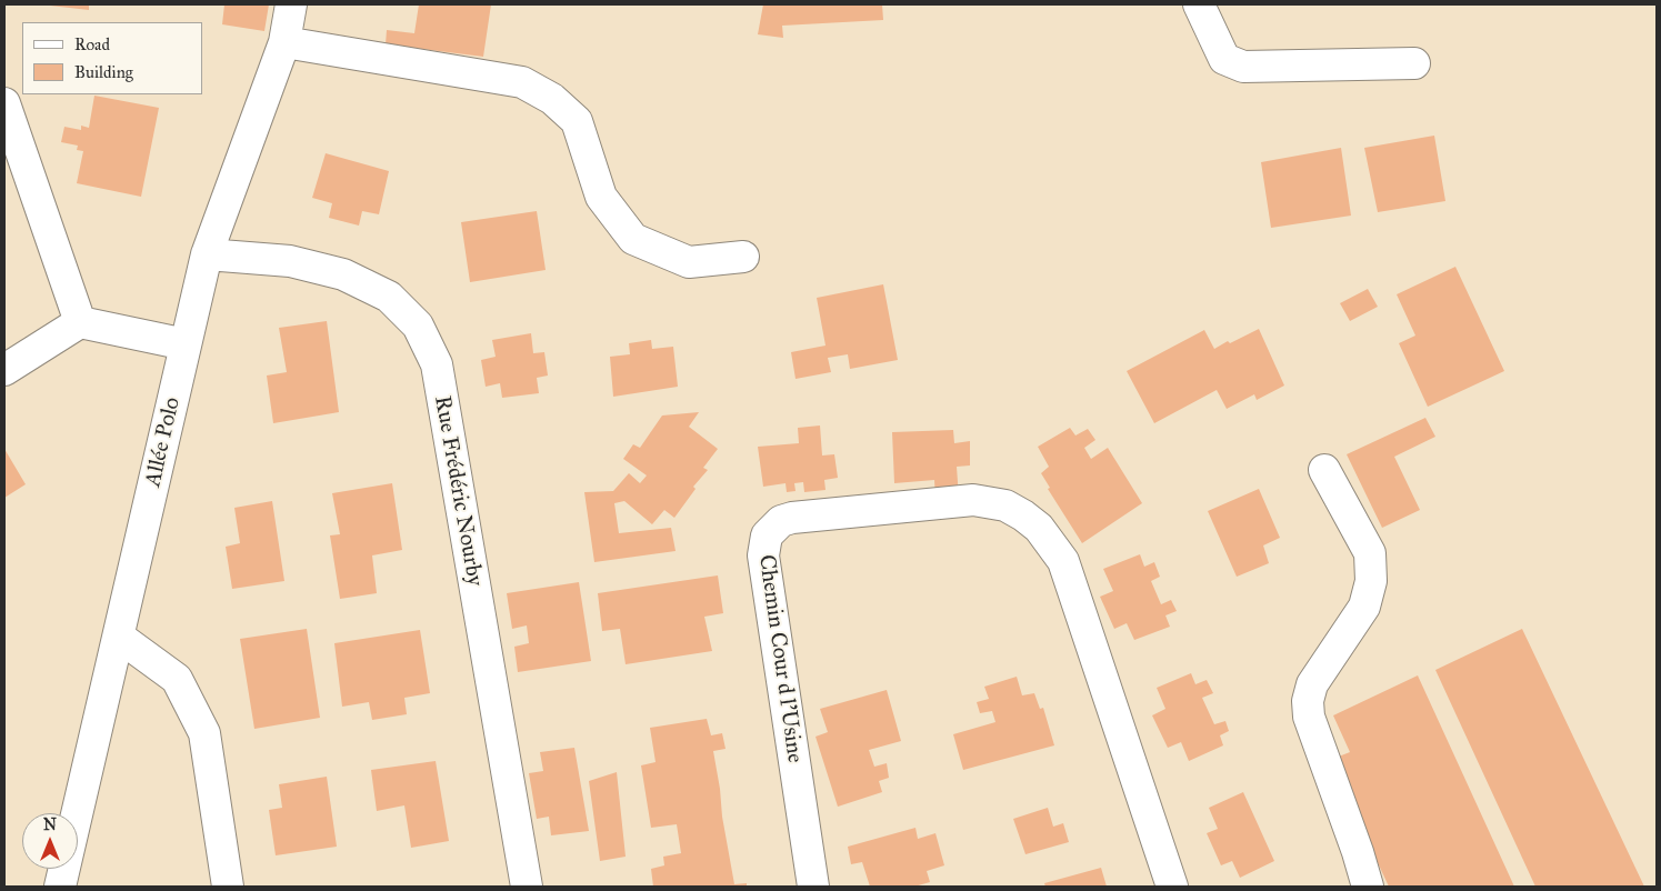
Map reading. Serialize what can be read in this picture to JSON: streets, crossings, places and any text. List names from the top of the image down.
{
  "streets": {
    "street": ["Allée Polo", "Rue Frédéric Nourby", "Chemin Cour d l'Usine"]
  },
  "crossings": [
    ["Allée Polo", "Rue Frédéric Nourby"]
  ],
  "legend": ["Road", "Building"],
  "north": "top"
}
